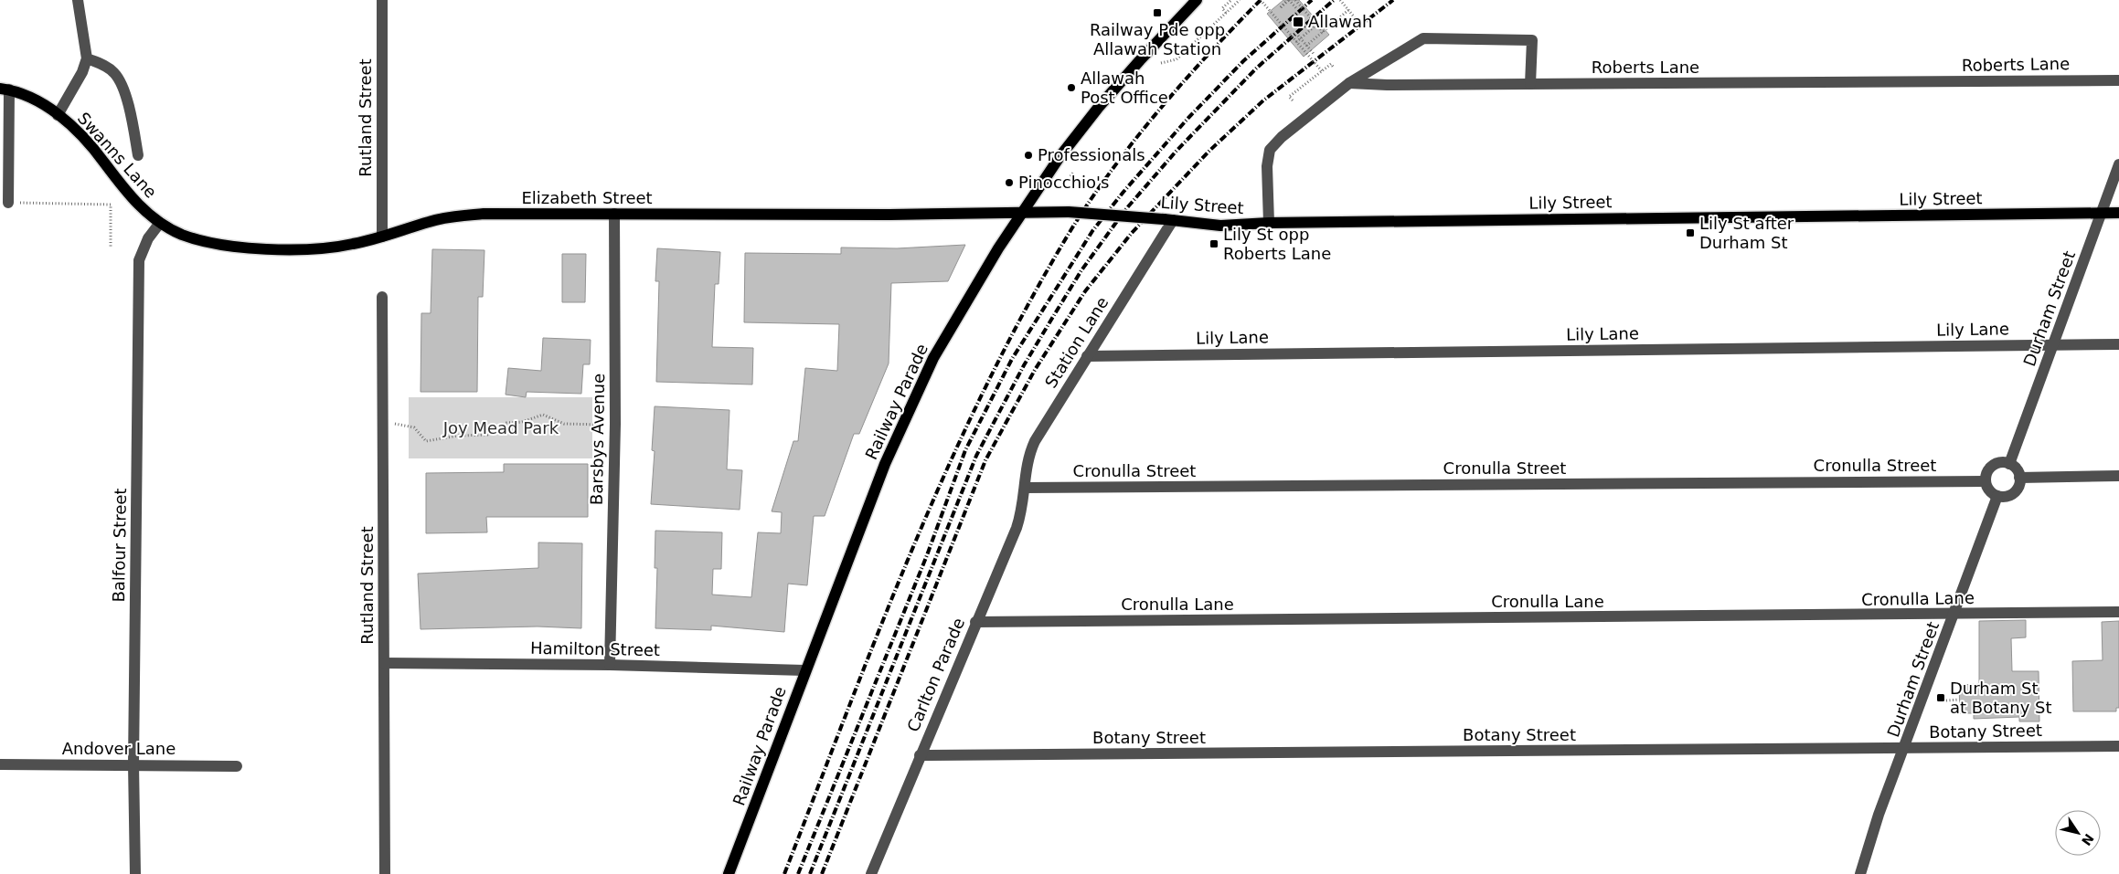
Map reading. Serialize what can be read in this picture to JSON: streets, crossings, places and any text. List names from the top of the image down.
{
  "streets": {
    "main road": [
      "Swanns Lane",
      "Elizabeth Street",
      "Lily Street",
      "Railway Parade"
    ],
    "street": [
      "Roberts Lane",
      "Rutland Street",
      "Durham Street",
      "Lily Lane",
      "Station Lane",
      "Barsbys Avenue",
      "Cronulla Street",
      "Balfour Street",
      "Cronulla Lane",
      "Hamilton Street",
      "Carlton Parade",
      "Botany Street",
      "Andover Lane"
    ]
  },
  "crossings": [
    ["Rutland Street", "Elizabeth Street"],
    ["Rutland Street", "Hamilton Street"],
    ["Swanns Lane", "Elizabeth Street"],
    ["Swanns Lane", "Balfour Street"],
    ["Elizabeth Street", "Lily Street"],
    ["Elizabeth Street", "Railway Parade"],
    ["Elizabeth Street", "Barsbys Avenue"],
    ["Elizabeth Street", "Balfour Street"],
    ["Lily Street", "Durham Street"],
    ["Lily Street", "Station Lane"],
    ["Lily Street", "Railway Parade"],
    ["Durham Street", "Lily Lane"],
    ["Durham Street", "Cronulla Street"],
    ["Durham Street", "Cronulla Lane"],
    ["Durham Street", "Botany Street"],
    ["Lily Lane", "Station Lane"],
    ["Station Lane", "Cronulla Street"],
    ["Station Lane", "Carlton Parade"],
    ["Railway Parade", "Hamilton Street"],
    ["Barsbys Avenue", "Hamilton Street"],
    ["Cronulla Street", "Carlton Parade"],
    ["Balfour Street", "Andover Lane"],
    ["Cronulla Lane", "Carlton Parade"],
    ["Carlton Parade", "Botany Street"]
  ],
  "parks": ["Joy Mead Park"],
  "places": {
    "transit": [
      "Railway Pde opp Allawah Station",
      "Allawah",
      "Lily St after Durham St",
      "Lily St opp Roberts Lane",
      "Durham St at Botany St"
    ],
    "other": ["Allawah Post Office", "Professionals", "Pinocchio's"]
  },
  "north": "bottom right"
}
